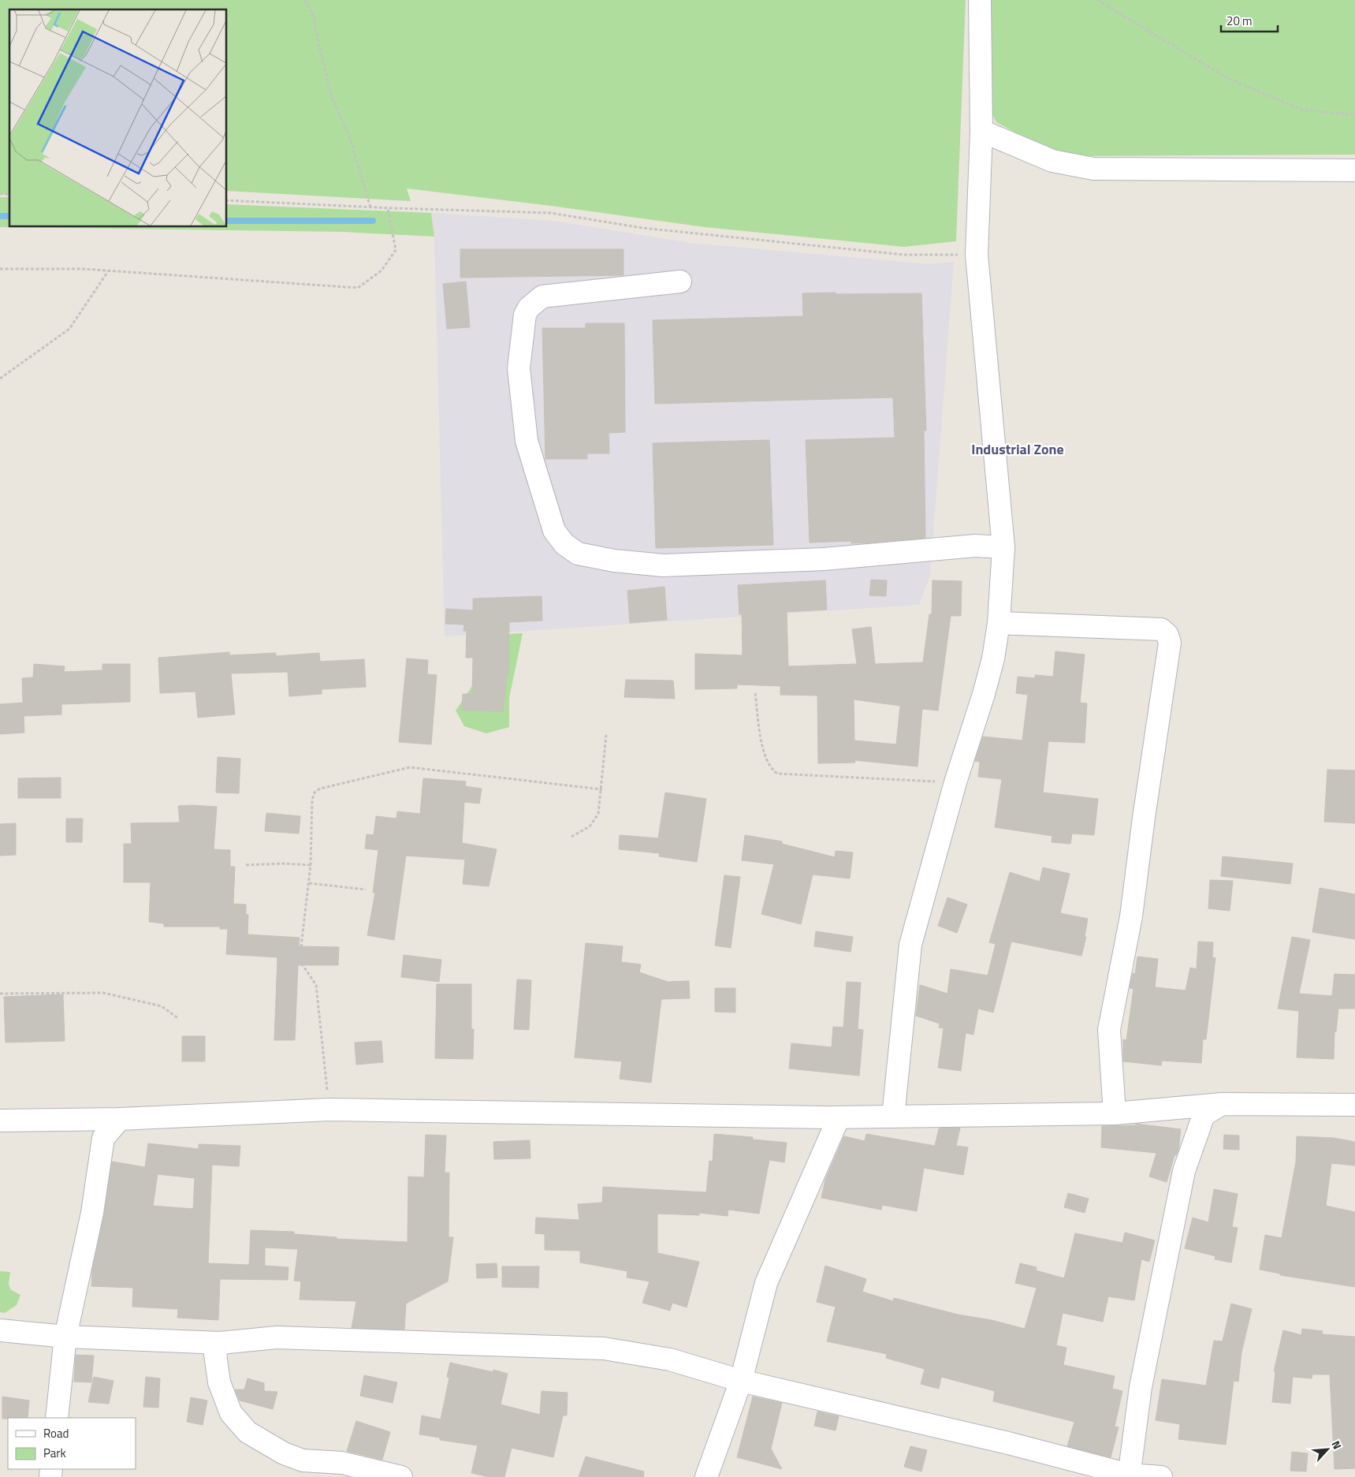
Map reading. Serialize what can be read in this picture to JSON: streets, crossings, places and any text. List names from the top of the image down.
{
  "districts": ["Industrial Zone"],
  "legend": ["Road", "Park"],
  "scale_bar": "20 m",
  "north": "top right"
}
